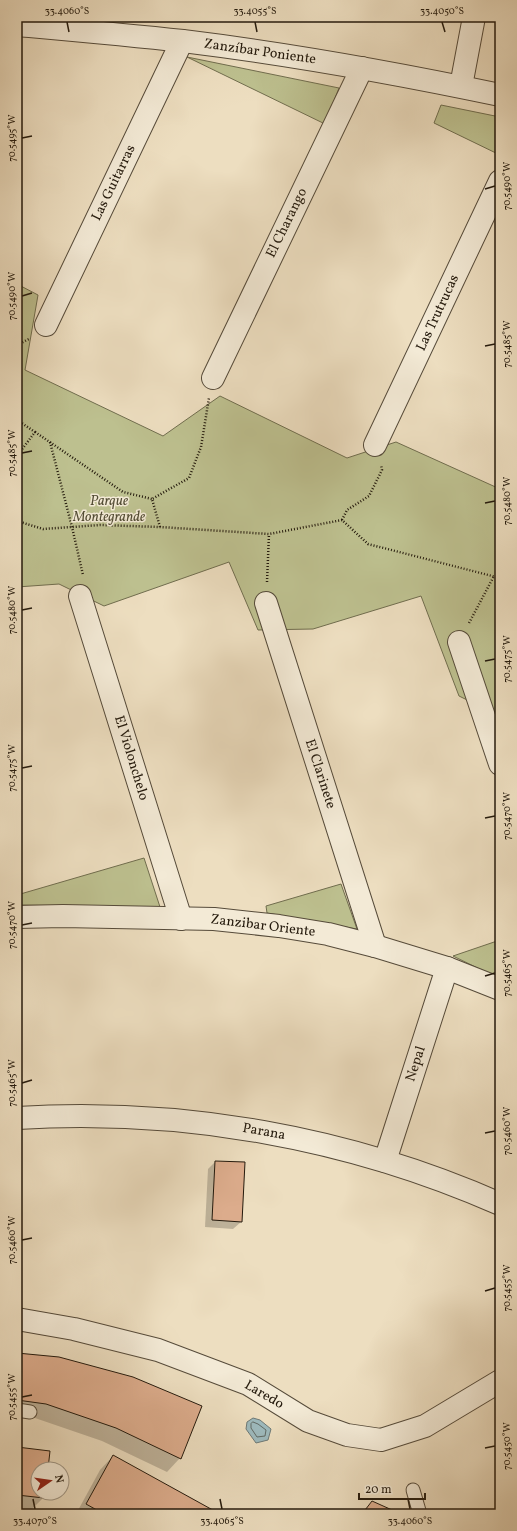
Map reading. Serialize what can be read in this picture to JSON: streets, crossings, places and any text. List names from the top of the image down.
{
  "streets": {
    "street": [
      "Zanzíbar Poniente",
      "Las Guitarras",
      "El Charango",
      "Las Trutrucas",
      "El Violonchelo",
      "El Clarinete",
      "Zanzibar Oriente",
      "Nepal",
      "Parana",
      "Laredo"
    ]
  },
  "crossings": [
    ["Zanzíbar Poniente", "Las Guitarras"],
    ["Zanzíbar Poniente", "El Charango"],
    ["El Violonchelo", "Zanzibar Oriente"],
    ["El Clarinete", "Zanzibar Oriente"],
    ["Zanzibar Oriente", "Nepal"],
    ["Nepal", "Parana"]
  ],
  "parks": ["Parque Montegrande"],
  "scale_bar": "20 m",
  "north": "right",
  "coordinates": [
    "33.4060°S",
    "33.4055°S",
    "33.4050°S",
    "70.5495°W",
    "70.5490°W",
    "70.5485°W",
    "70.5480°W",
    "70.5475°W",
    "70.5470°W",
    "70.5465°W",
    "70.5460°W",
    "70.5455°W",
    "70.5450°W",
    "33.4070°S",
    "33.4065°S"
  ]
}
